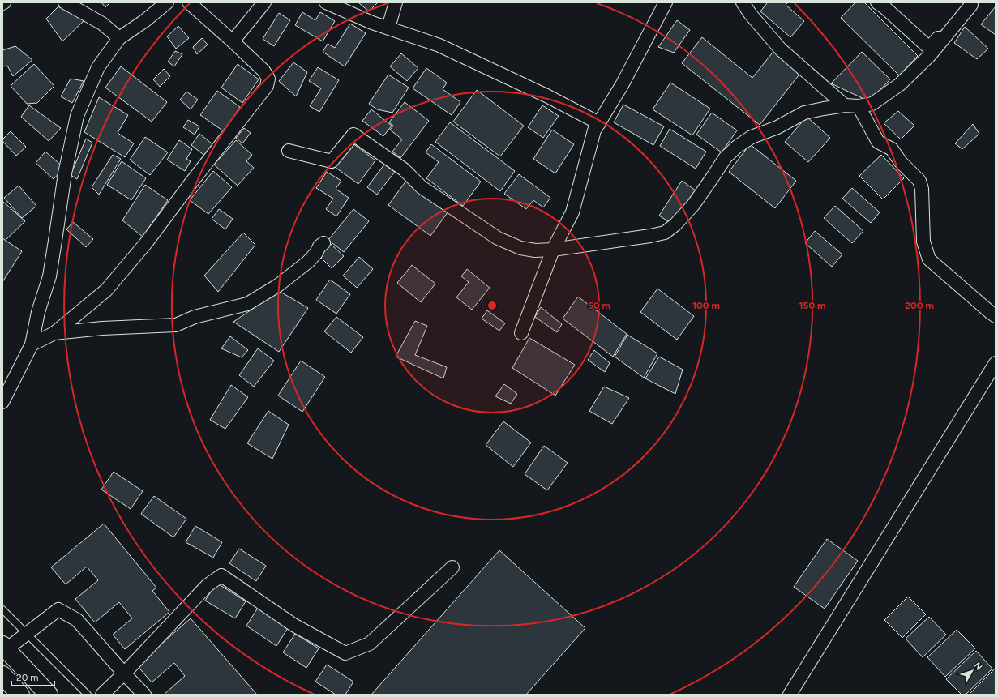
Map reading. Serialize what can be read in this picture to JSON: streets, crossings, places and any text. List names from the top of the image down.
{
  "scale_bar": "20 m",
  "north": "top right",
  "rings": [
    "50 m",
    "100 m",
    "150 m",
    "200 m"
  ]
}
